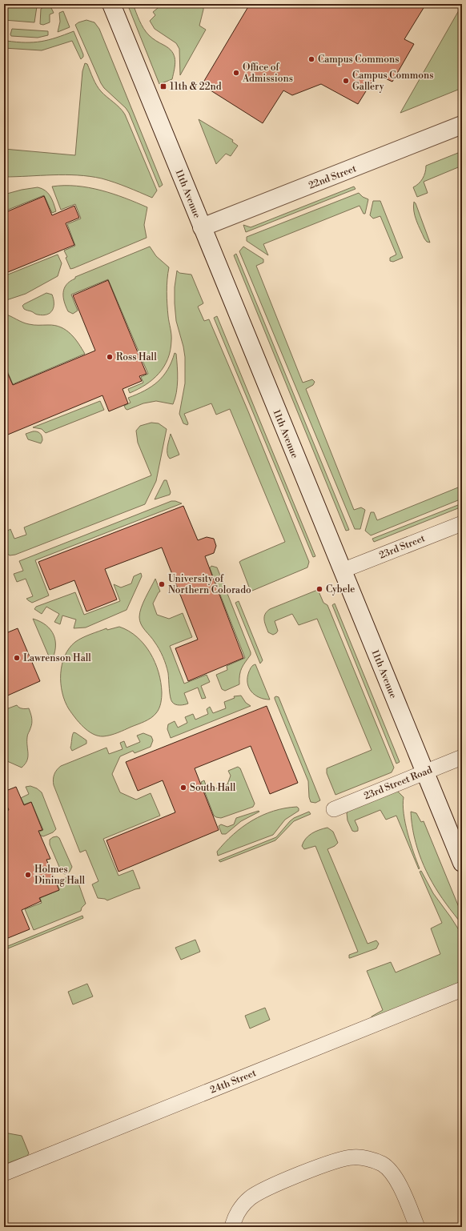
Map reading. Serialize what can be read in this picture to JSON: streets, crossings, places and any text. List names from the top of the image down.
{
  "streets": {
    "main road": ["22nd Street", "11th Avenue"],
    "street": ["23rd Street", "23rd Street Road", "24th Street"]
  },
  "crossings": [
    ["22nd Street", "11th Avenue"],
    ["11th Avenue", "23rd Street"],
    ["11th Avenue", "23rd Street Road"]
  ],
  "places": {
    "other": [
      "Campus Commons",
      "Office of Admissions",
      "Campus Commons Gallery",
      "Ross Hall",
      "University of Northern Colorado",
      "Cybele",
      "Lawrenson Hall",
      "South Hall",
      "Holmes Dining Hall"
    ],
    "transit": ["11th & 22nd"]
  }
}
